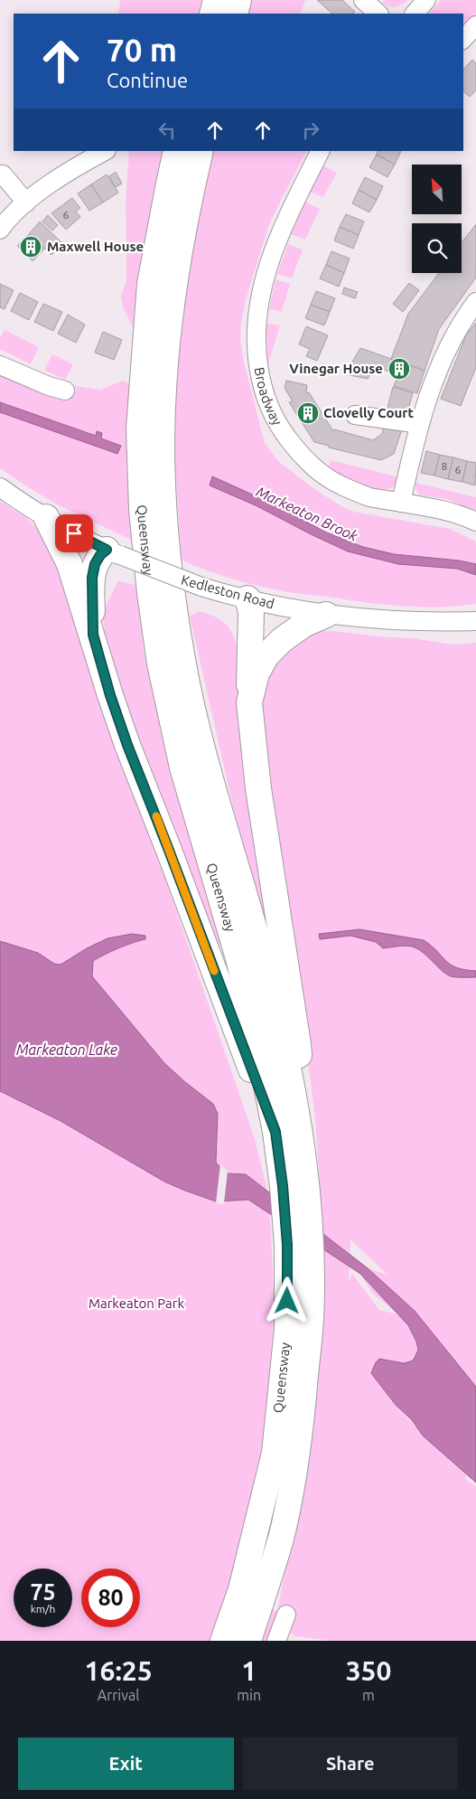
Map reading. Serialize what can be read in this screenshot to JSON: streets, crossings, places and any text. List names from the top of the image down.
{
  "streets": {
    "highway": ["Queensway"],
    "street": ["Broadway", "Kedleston Road"]
  },
  "water": ["Markeaton Brook", "Markeaton Lake"],
  "parks": ["Markeaton Park"],
  "places": {
    "building": ["Maxwell House", "Vinegar House", "Clovelly Court"]
  },
  "house_numbers": ["6", "8", "6"],
  "north": "top left",
  "page": {
    "turn": ["70 m", "Continue"],
    "speed": "75 km/h",
    "limit": "80",
    "eta": [
      "16:25",
      "Arrival",
      "1",
      "min",
      "350",
      "m"
    ],
    "buttons": ["Exit", "Share"]
  }
}
